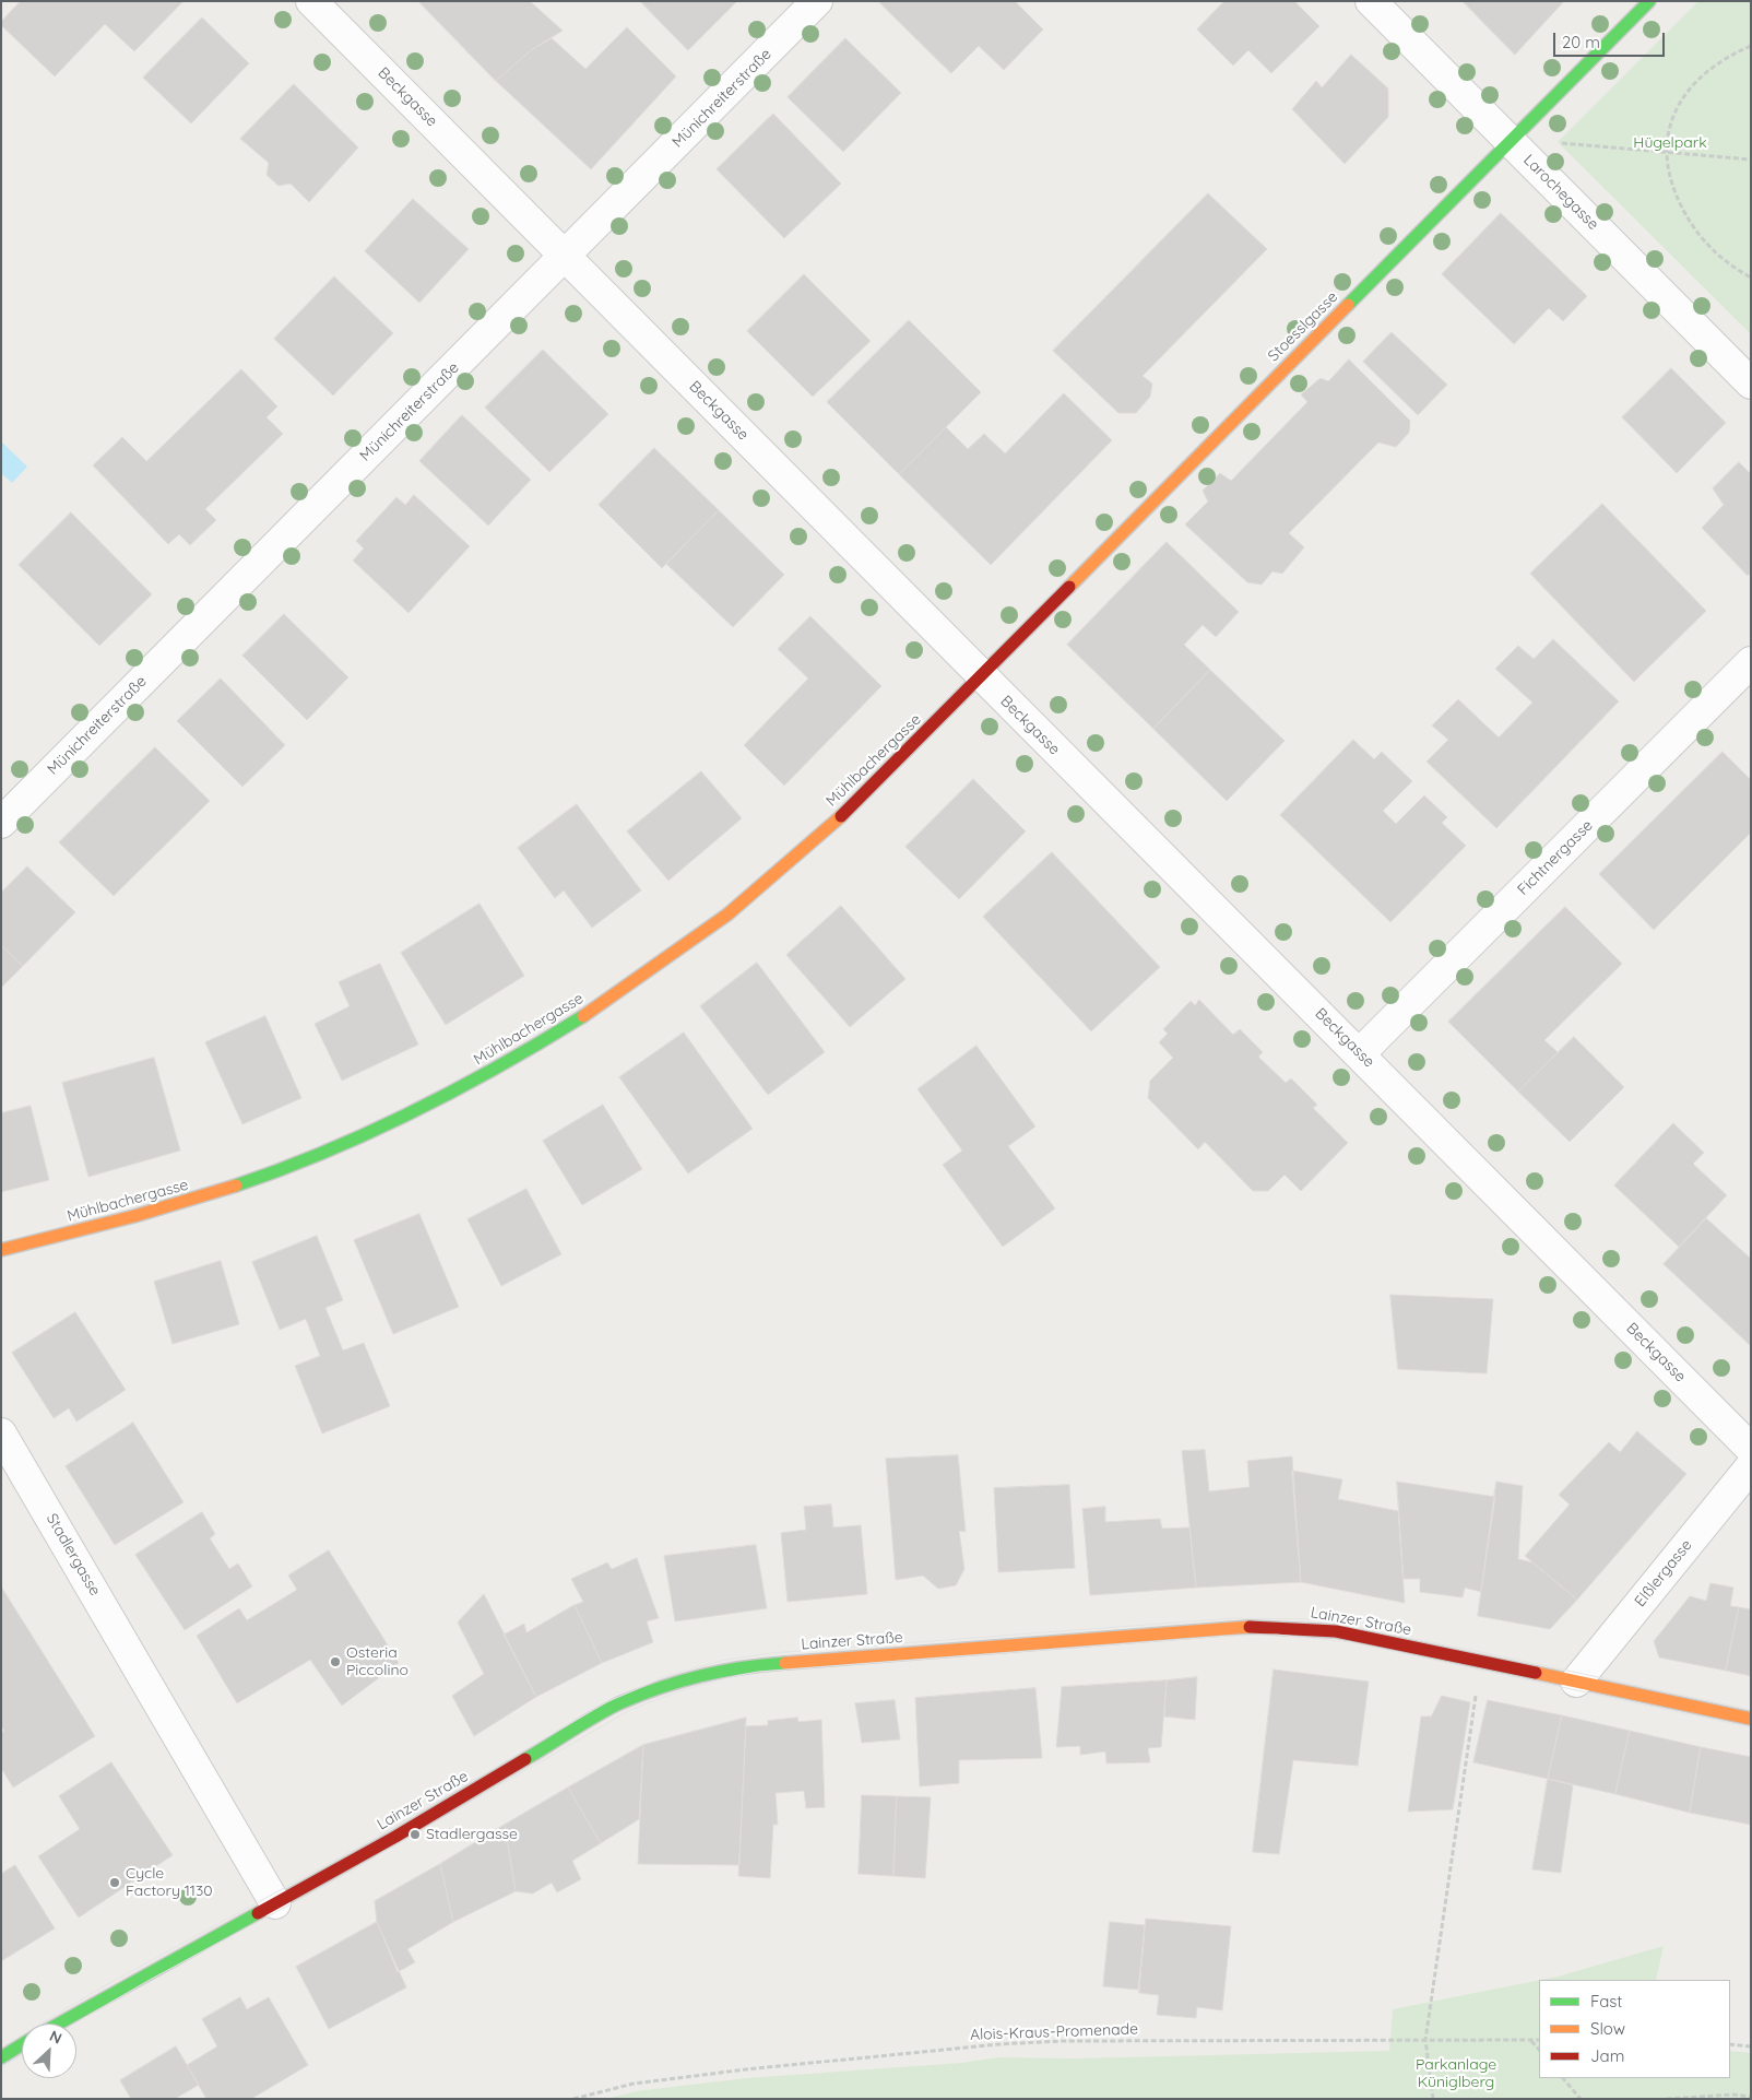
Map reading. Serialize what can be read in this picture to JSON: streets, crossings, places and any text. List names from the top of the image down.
{
  "streets": {
    "street": [
      "Beckgasse",
      "Münichreiterstraße",
      "Larochegasse",
      "Stoesslgasse",
      "Mühlbachergasse",
      "Fichtnergasse",
      "Stadlergasse",
      "Elßlergasse",
      "Lainzer Straße"
    ],
    "path": ["Alois-Kraus-Promenade"]
  },
  "crossings": [
    ["Beckgasse", "Münichreiterstraße"],
    ["Beckgasse", "Stoesslgasse"],
    ["Beckgasse", "Mühlbachergasse"],
    ["Beckgasse", "Fichtnergasse"],
    ["Larochegasse", "Stoesslgasse"],
    ["Stoesslgasse", "Mühlbachergasse"],
    ["Stadlergasse", "Lainzer Straße"],
    ["Elßlergasse", "Lainzer Straße"]
  ],
  "parks": ["Hügelpark", "Parkanlage Küniglberg"],
  "places": ["Osteria Piccolino", "Stadlergasse", "Cycle Factory 1130"],
  "legend": ["Fast", "Slow", "Jam"],
  "scale_bar": "20 m",
  "north": "top right"
}
